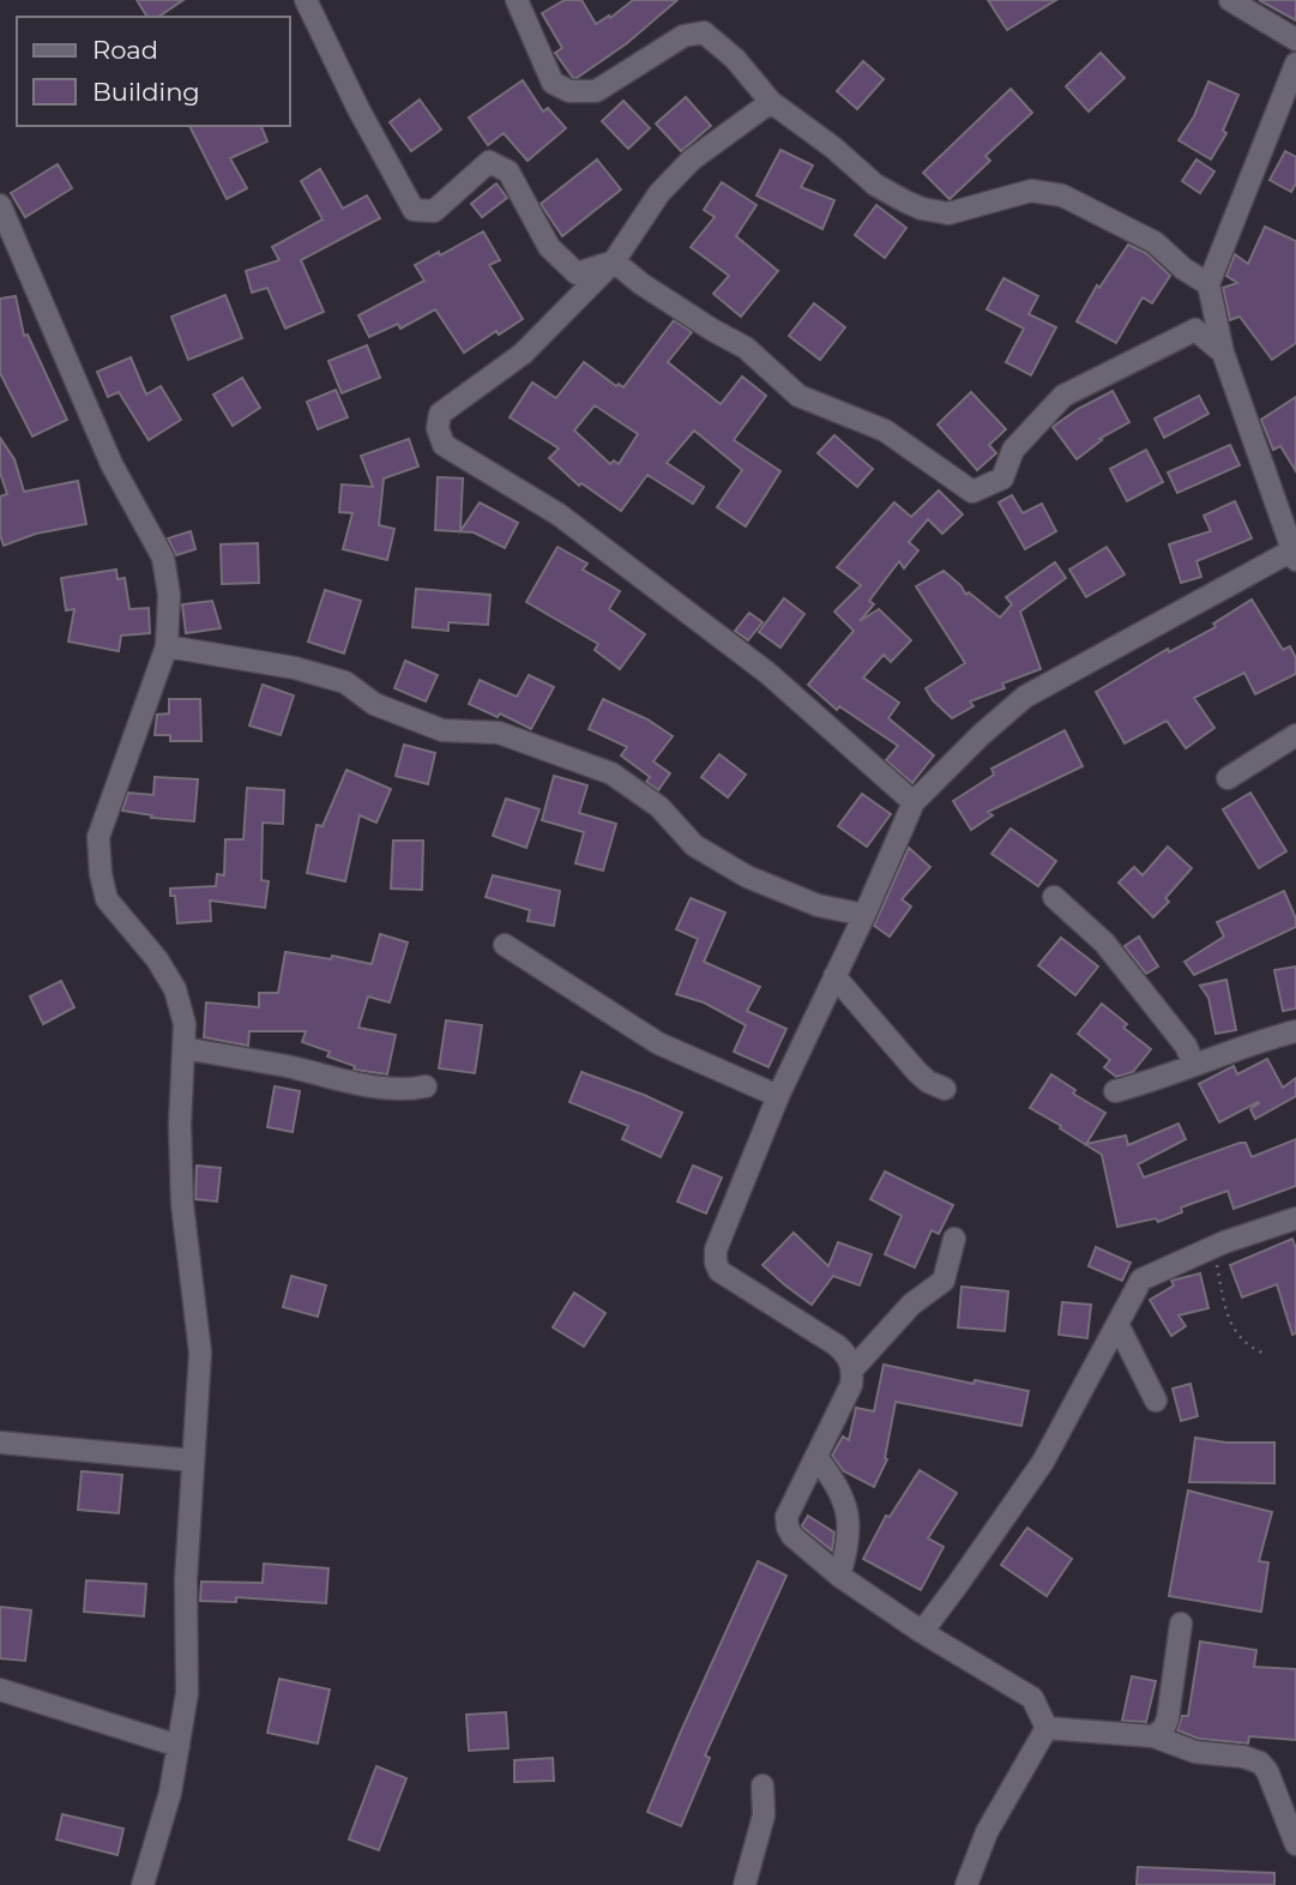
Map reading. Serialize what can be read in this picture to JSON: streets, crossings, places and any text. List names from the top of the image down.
{
  "legend": ["Road", "Building"]
}
